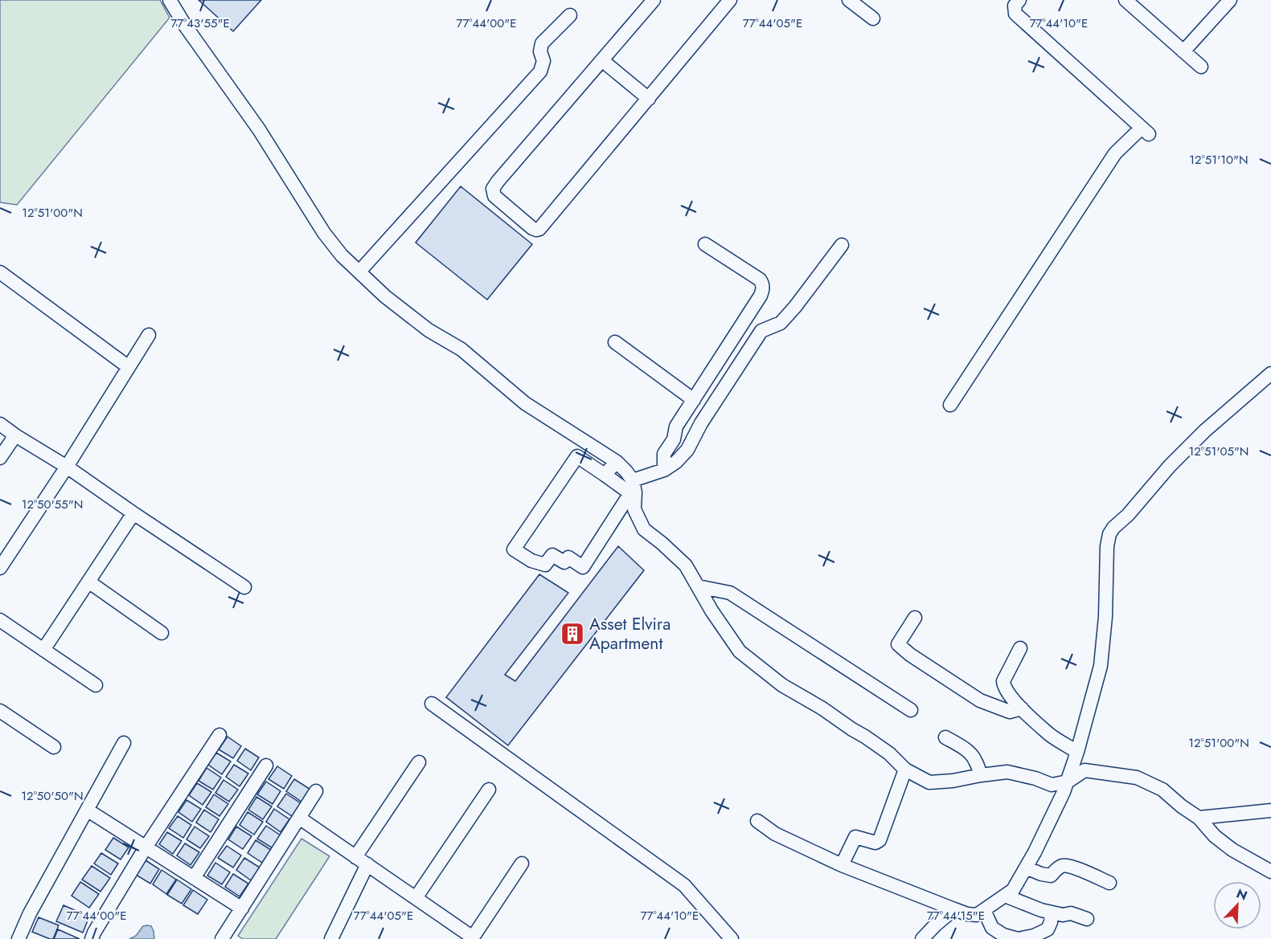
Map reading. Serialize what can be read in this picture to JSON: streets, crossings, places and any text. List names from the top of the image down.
{
  "places": {
    "building": ["Asset Elvira Apartment"]
  },
  "north": "top right",
  "coordinates": [
    "77°43'55\"E",
    "77°44'00\"E",
    "77°44'05\"E",
    "77°44'10\"E",
    "12°51'10\"N",
    "12°51'00\"N",
    "12°51'05\"N",
    "12°50'55\"N",
    "12°50'50\"N",
    "77°44'15\"E"
  ]
}
